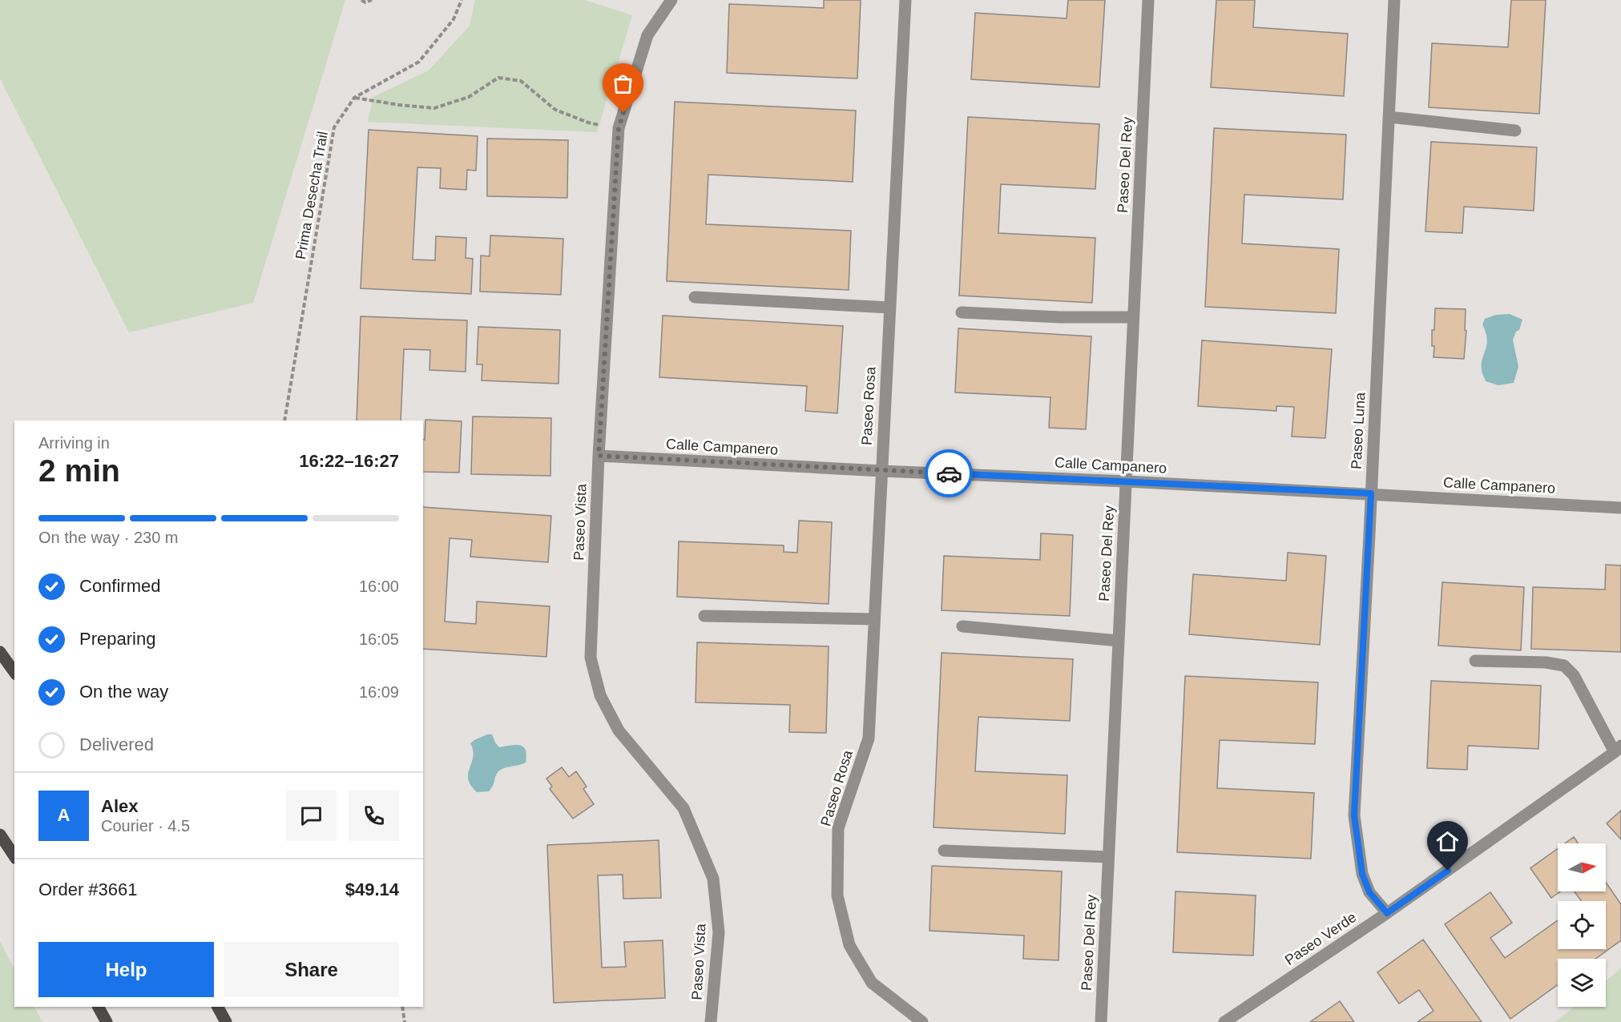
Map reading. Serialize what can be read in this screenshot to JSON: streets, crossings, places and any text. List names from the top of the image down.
{
  "streets": {
    "street": [
      "Paseo Del Rey",
      "Paseo Rosa",
      "Paseo Luna",
      "Calle Campanero",
      "Paseo Vista",
      "Paseo Verde"
    ],
    "path": ["Prima Desecha Trail"]
  },
  "crossings": [
    ["Paseo Del Rey", "Calle Campanero"],
    ["Paseo Rosa", "Calle Campanero"],
    ["Paseo Luna", "Calle Campanero"],
    ["Paseo Luna", "Paseo Verde"],
    ["Calle Campanero", "Paseo Vista"]
  ],
  "north": "right",
  "page": {
    "heading": ["2 min", "Arriving in", "16:22–16:27"],
    "panel": [
      "Alex",
      "Courier · 4.5",
      "Order #3661",
      "$49.14"
    ],
    "bar": "On the way · 230 m",
    "list": [
      ["Confirmed", "16:00"],
      ["Preparing", "16:05"],
      ["On the way", "16:09"],
      "Delivered"
    ],
    "round": "A",
    "buttons": ["Help", "Share"]
  }
}
